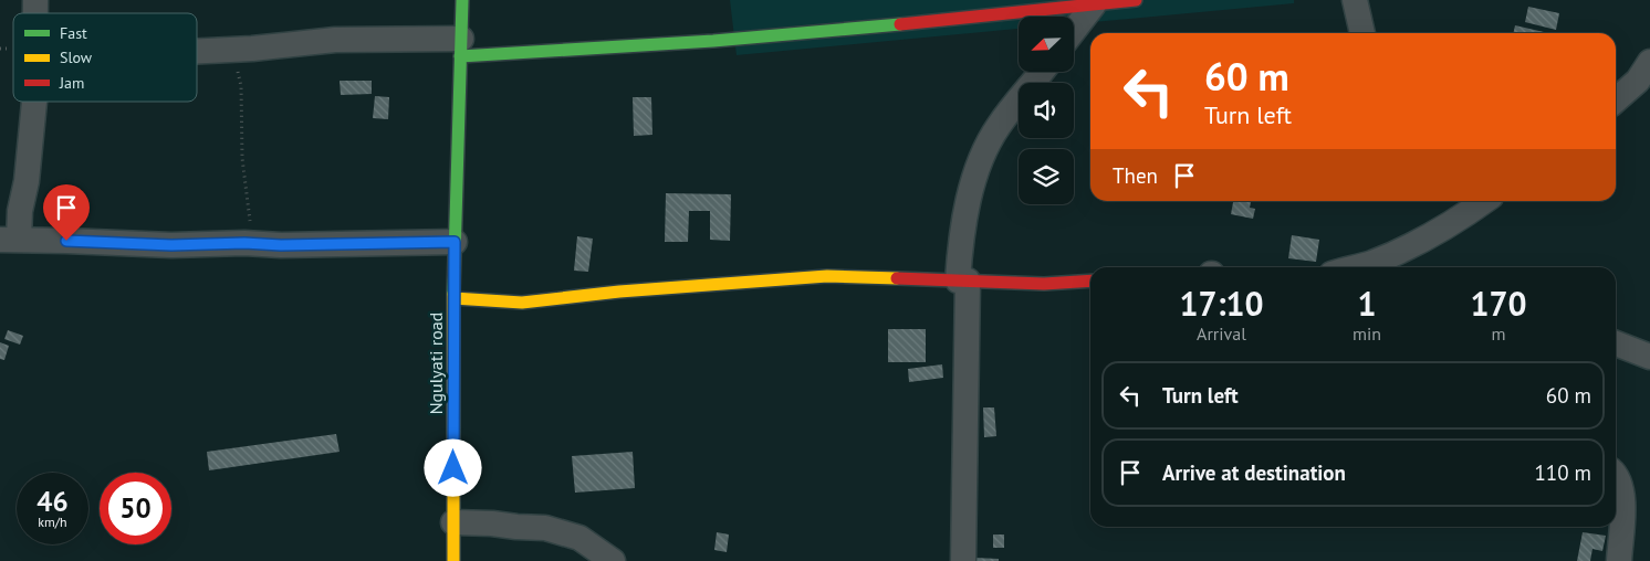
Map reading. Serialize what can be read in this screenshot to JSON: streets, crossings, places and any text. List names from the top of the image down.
{
  "streets": {
    "street": ["Ngulyati road"]
  },
  "legend": ["Fast", "Slow", "Jam"],
  "north": "bottom left",
  "page": {
    "turn": ["60 m", "Turn left"],
    "then": "Then",
    "eta": [
      "17:10",
      "Arrival",
      "1",
      "min",
      "170",
      "m"
    ],
    "list": [
      {
        "name": "Turn left",
        "value": "60 m"
      },
      {
        "name": "Arrive at destination",
        "value": "110 m"
      }
    ],
    "speed": "46 km/h",
    "limit": "50"
  }
}
